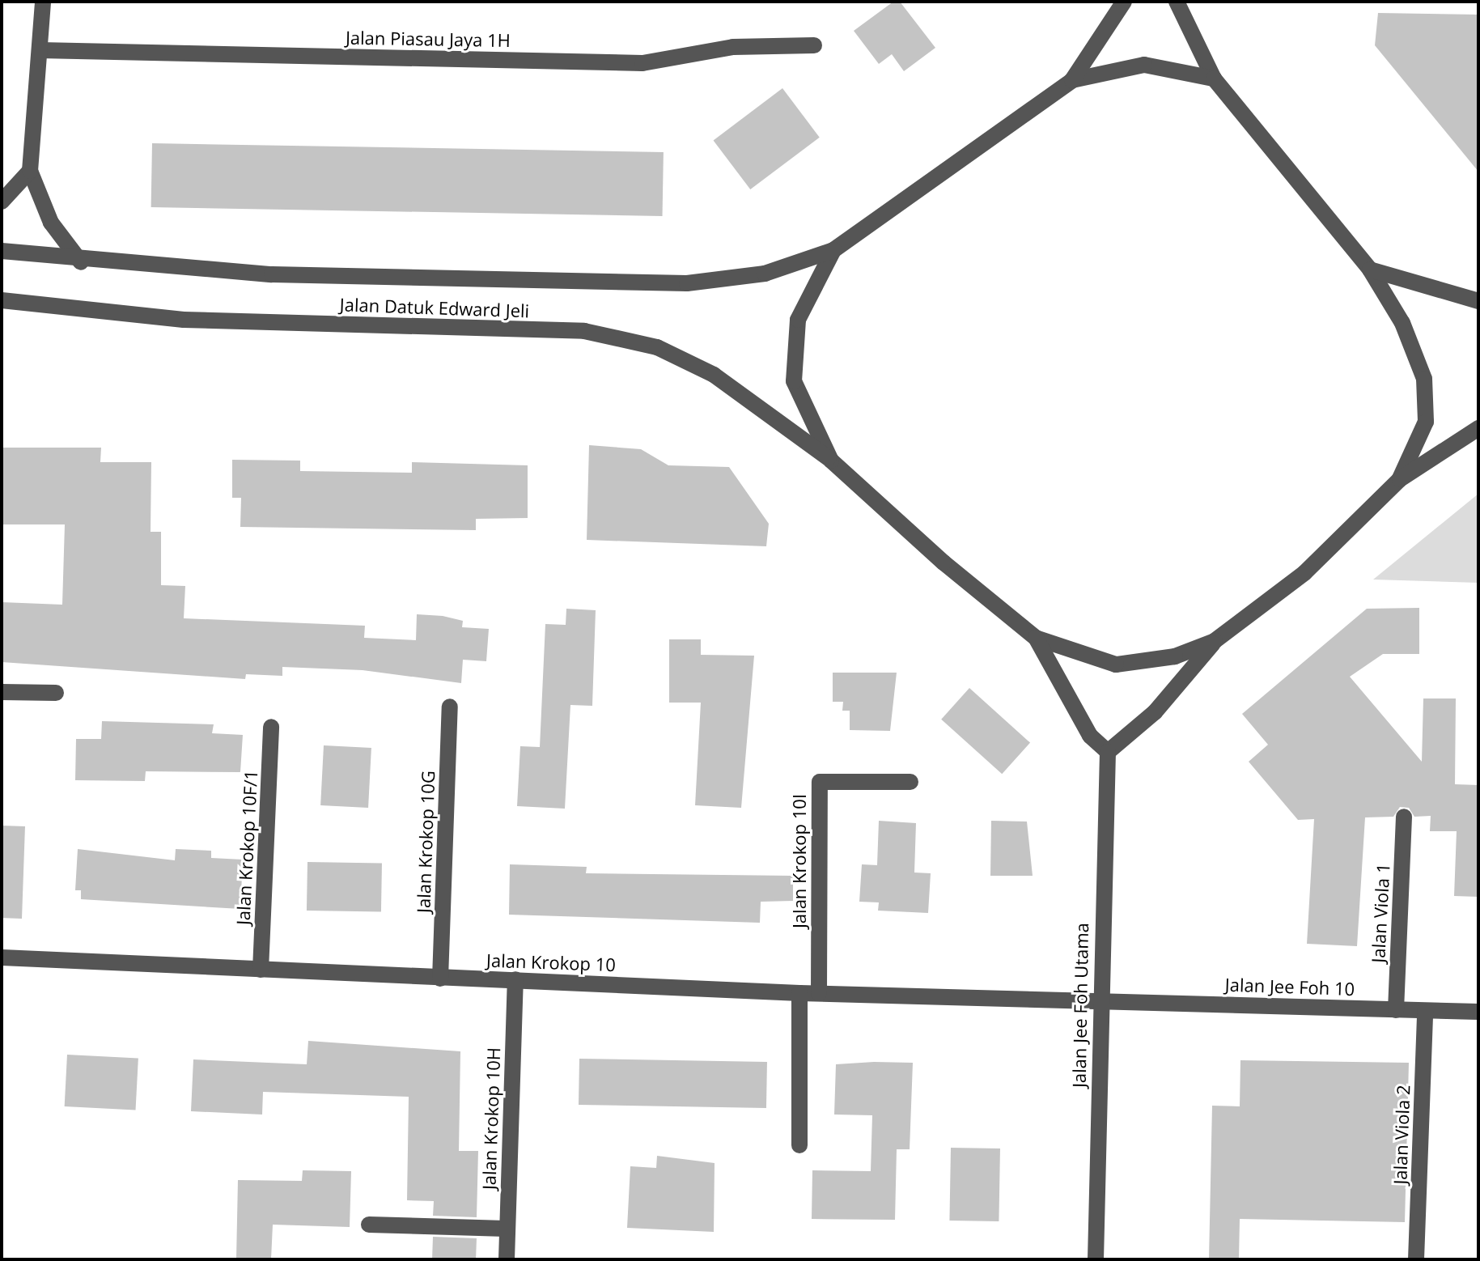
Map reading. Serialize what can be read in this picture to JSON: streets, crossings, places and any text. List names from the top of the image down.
{
  "streets": {
    "street": [
      "Jalan Piasau Jaya 1H",
      "Jalan Datuk Edward Jeli",
      "Jalan Krokop 10G",
      "Jalan Krokop 10F/1",
      "Jalan Krokop 10I",
      "Jalan Viola 1",
      "Jalan Krokop 10",
      "Jalan Jee Foh 10",
      "Jalan Jee Foh Utama",
      "Jalan Krokop 10H",
      "Jalan Viola 2"
    ]
  },
  "crossings": [
    ["Jalan Krokop 10G", "Jalan Krokop 10"],
    ["Jalan Krokop 10F/1", "Jalan Krokop 10"],
    ["Jalan Krokop 10I", "Jalan Krokop 10"],
    ["Jalan Viola 1", "Jalan Jee Foh 10"],
    ["Jalan Krokop 10", "Jalan Jee Foh 10"],
    ["Jalan Krokop 10", "Jalan Jee Foh Utama"],
    ["Jalan Krokop 10", "Jalan Krokop 10H"],
    ["Jalan Jee Foh 10", "Jalan Jee Foh Utama"],
    ["Jalan Jee Foh 10", "Jalan Viola 2"]
  ]
}
